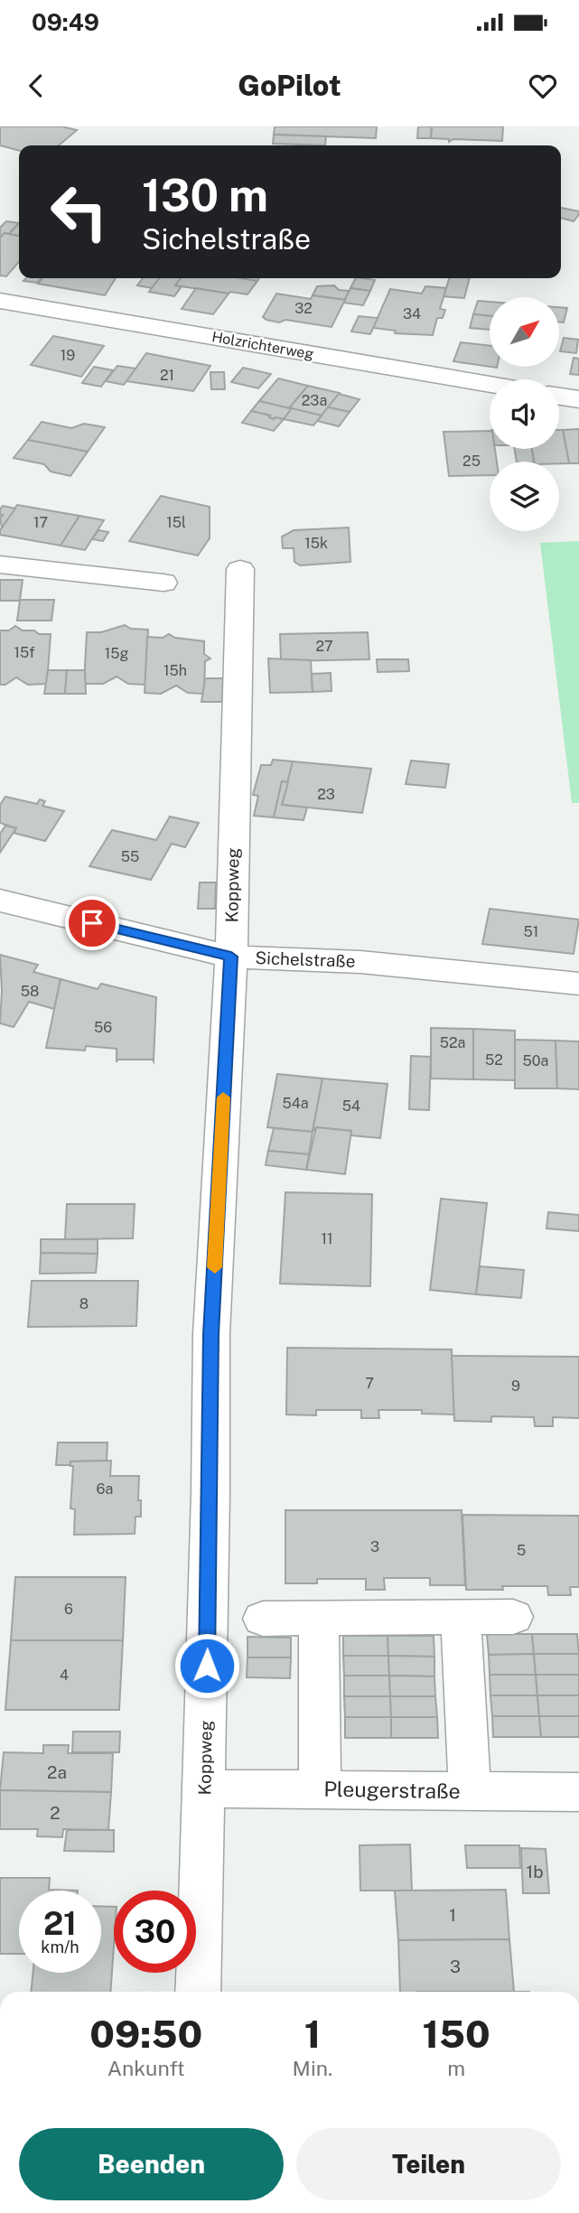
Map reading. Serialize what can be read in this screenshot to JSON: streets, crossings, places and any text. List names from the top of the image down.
{
  "streets": {
    "street": [
      "Holzrichterweg",
      "Koppweg",
      "Sichelstraße",
      "Pleugerstraße"
    ]
  },
  "crossings": [
    ["Koppweg", "Sichelstraße"],
    ["Koppweg", "Pleugerstraße"]
  ],
  "house_numbers": [
    "32",
    "34",
    "19",
    "21",
    "23a",
    "25",
    "17",
    "15l",
    "15k",
    "27",
    "15f",
    "15g",
    "15h",
    "23",
    "55",
    "51",
    "58",
    "56",
    "52a",
    "52",
    "50a",
    "54a",
    "54",
    "11",
    "8",
    "7",
    "9",
    "6a",
    "3",
    "5",
    "6",
    "4",
    "2a",
    "2",
    "1b",
    "1",
    "3"
  ],
  "north": "top right",
  "page": {
    "status": "09:49",
    "header": "GoPilot",
    "turn": ["130 m", "Sichelstraße"],
    "speed": "21 km/h",
    "limit": "30",
    "eta": [
      "09:50",
      "Ankunft",
      "1",
      "Min.",
      "150",
      "m"
    ],
    "buttons": ["Beenden", "Teilen"]
  }
}
